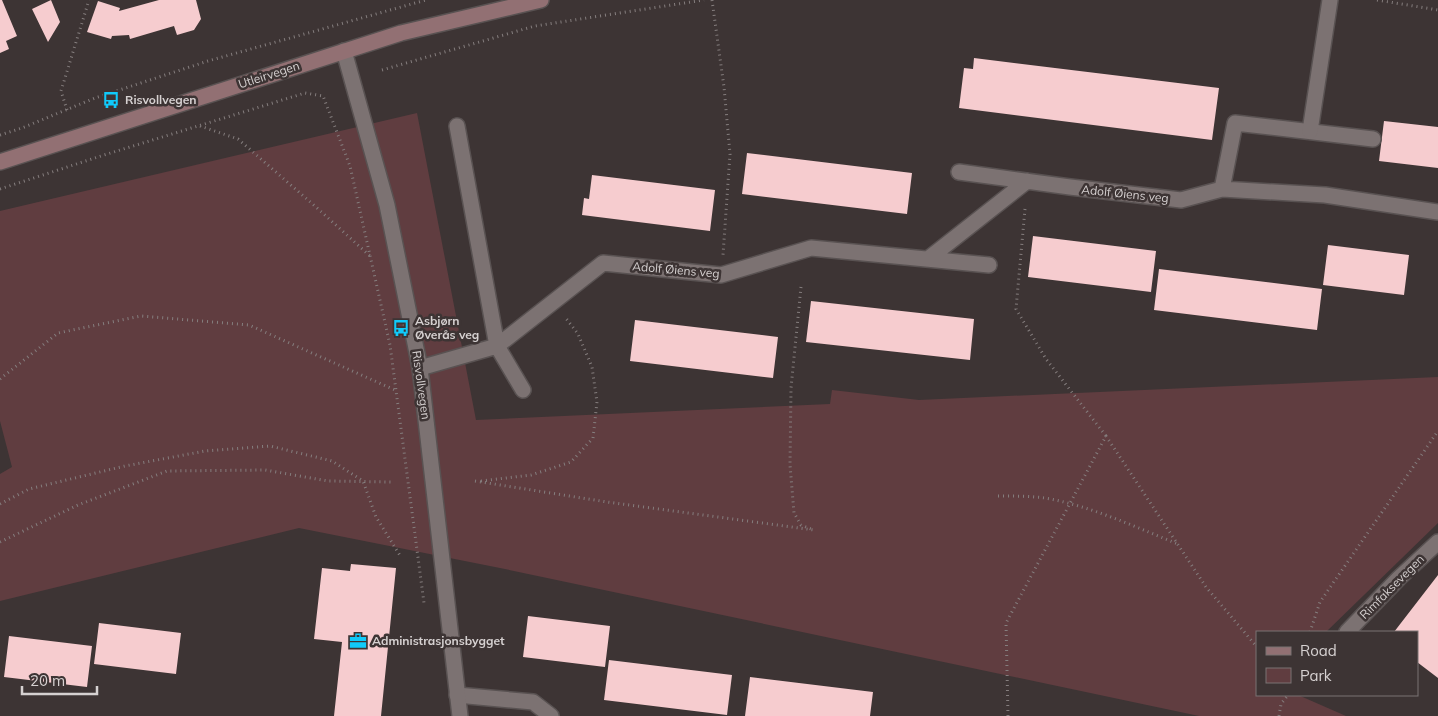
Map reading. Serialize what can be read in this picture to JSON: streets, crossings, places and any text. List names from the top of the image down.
{
  "streets": {
    "main road": ["Utleirvegen"],
    "street": ["Adolf Øiens veg", "Risvollvegen", "Rimfaksevegen"]
  },
  "crossings": [
    ["Utleirvegen", "Risvollvegen"],
    ["Adolf Øiens veg", "Risvollvegen"]
  ],
  "places": {
    "bus stop": ["Risvollvegen", "Asbjørn Øverås veg"],
    "office": ["Administrasjonsbygget"]
  },
  "legend": ["Road", "Park"],
  "scale_bar": "20 m"
}
